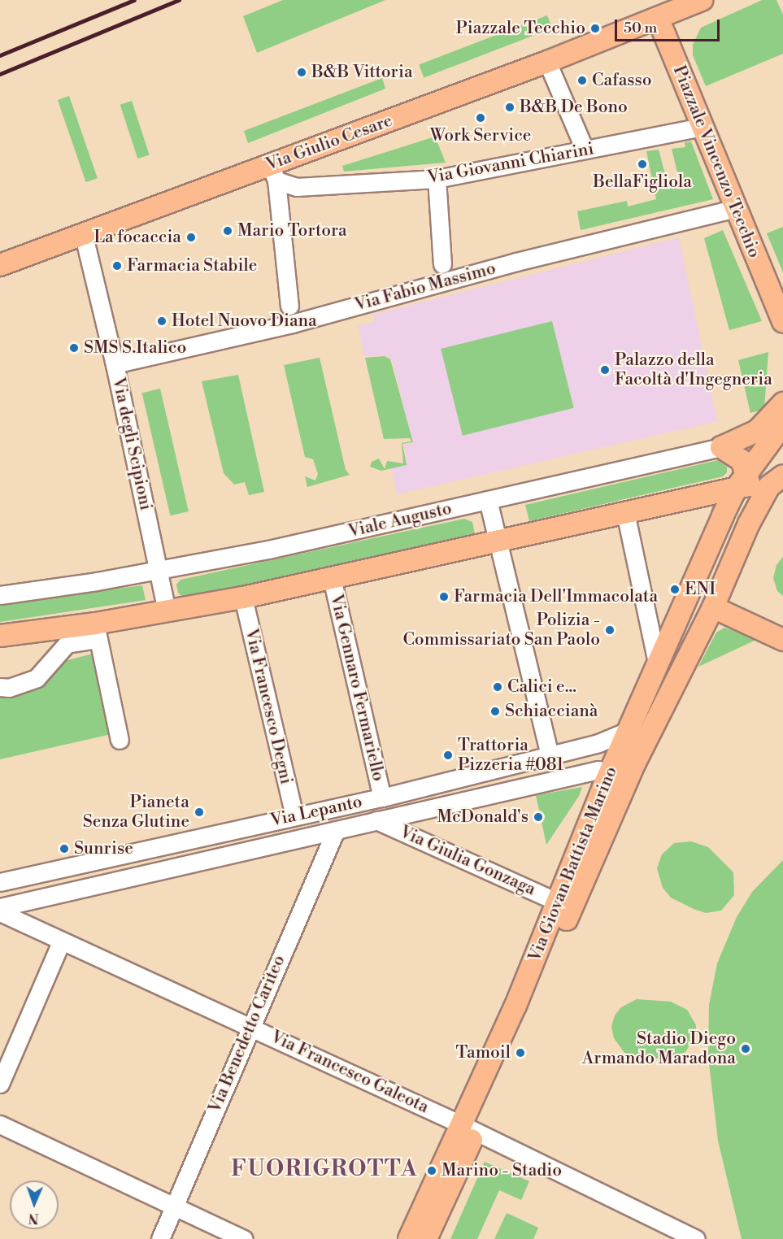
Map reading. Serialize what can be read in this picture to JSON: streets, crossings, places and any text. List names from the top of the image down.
{
  "streets": {
    "main road": [
      "Via Giulio Cesare",
      "Piazzale Vincenzo Tecchio",
      "Viale Augusto",
      "Via Giovan Battista Marino"
    ],
    "street": [
      "Via Giovanni Chiarini",
      "Via Fabio Massimo",
      "Via degli Scipioni",
      "Via Gennaro Fermariello",
      "Via Francesco Degni",
      "Via Lepanto",
      "Via Giulia Gonzaga",
      "Via Benedetto Cariteo",
      "Via Francesco Galeota"
    ]
  },
  "crossings": [
    ["Via Giulio Cesare", "Piazzale Vincenzo Tecchio"],
    ["Via Giulio Cesare", "Via Giovanni Chiarini"],
    ["Via Giulio Cesare", "Via degli Scipioni"],
    ["Piazzale Vincenzo Tecchio", "Via Giovanni Chiarini"],
    ["Piazzale Vincenzo Tecchio", "Via Fabio Massimo"],
    ["Via Fabio Massimo", "Via degli Scipioni"],
    ["Via degli Scipioni", "Viale Augusto"],
    ["Via Gennaro Fermariello", "Via Lepanto"],
    ["Via Francesco Degni", "Via Lepanto"],
    ["Via Lepanto", "Via Giulia Gonzaga"],
    ["Via Lepanto", "Via Giovan Battista Marino"],
    ["Via Lepanto", "Via Benedetto Cariteo"],
    ["Via Giulia Gonzaga", "Via Giovan Battista Marino"],
    ["Via Giovan Battista Marino", "Via Francesco Galeota"],
    ["Via Benedetto Cariteo", "Via Francesco Galeota"]
  ],
  "districts": ["FUORIGROTTA"],
  "places": [
    "Piazzale Tecchio",
    "B&B Vittoria",
    "Cafasso",
    "B&B De Bono",
    "Work Service",
    "BellaFigliola",
    "Mario Tortora",
    "La focaccia",
    "Farmacia Stabile",
    "Hotel Nuovo Diana",
    "SMS S.Italico",
    "Palazzo della Facoltà d'Ingegneria",
    "ENI",
    "Farmacia Dell'Immacolata",
    "Polizia - Commissariato San Paolo",
    "Calici e...",
    "Schiaccianà",
    "Trattoria Pizzeria #081",
    "Pianeta Senza Glutine",
    "McDonald's",
    "Sunrise",
    "Stadio Diego Armando Maradona",
    "Tamoil",
    "Marino - Stadio"
  ],
  "scale_bar": "50 m",
  "north": "bottom"
}
